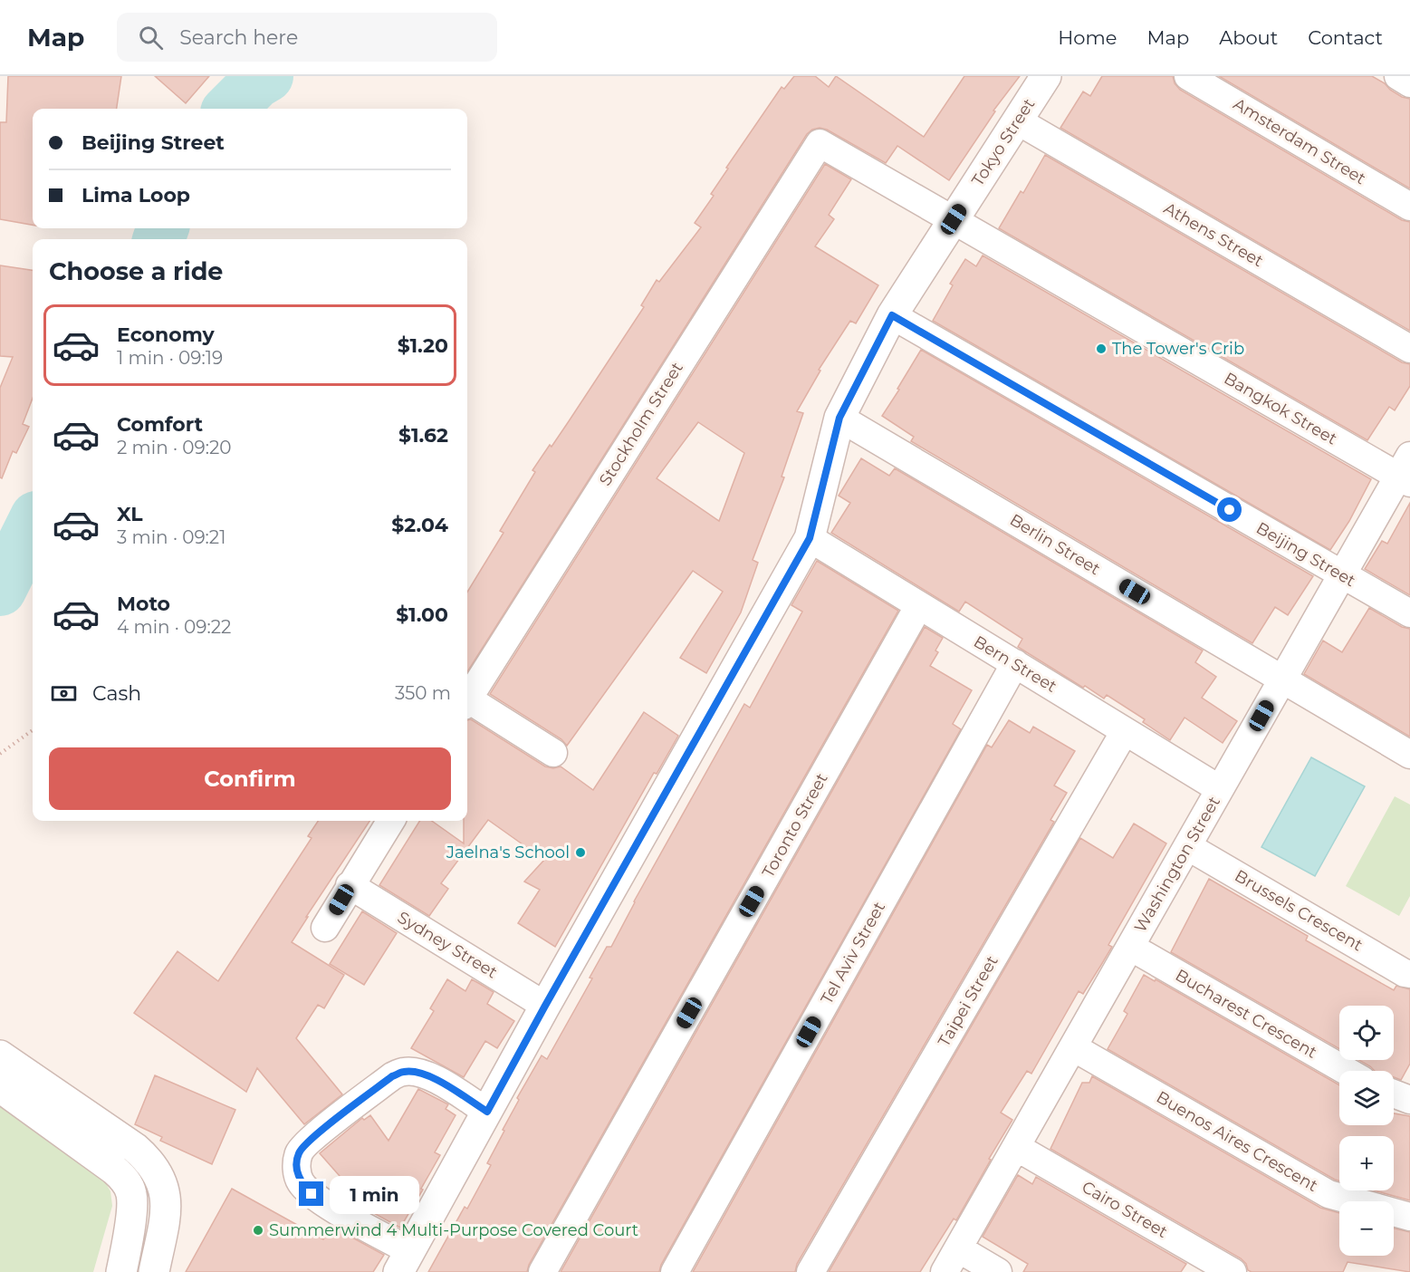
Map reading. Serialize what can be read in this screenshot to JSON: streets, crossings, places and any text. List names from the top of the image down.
{
  "streets": {
    "street": [
      "Amsterdam Street",
      "Tokyo Street",
      "Athens Street",
      "Bangkok Street",
      "Stockholm Street",
      "Berlin Street",
      "Beijing Street",
      "Bern Street",
      "Toronto Street",
      "Washington Street",
      "Brussels Crescent",
      "Sydney Street",
      "Tel Aviv Street",
      "Taipei Street",
      "Bucharest Crescent",
      "Buenos Aires Crescent",
      "Cairo Street"
    ]
  },
  "crossings": [
    ["Tokyo Street", "Athens Street"],
    ["Tokyo Street", "Bangkok Street"],
    ["Tokyo Street", "Berlin Street"],
    ["Tokyo Street", "Beijing Street"],
    ["Tokyo Street", "Bern Street"],
    ["Tokyo Street", "Sydney Street"],
    ["Bangkok Street", "Stockholm Street"],
    ["Bangkok Street", "Washington Street"],
    ["Berlin Street", "Washington Street"],
    ["Beijing Street", "Washington Street"],
    ["Bern Street", "Toronto Street"],
    ["Bern Street", "Washington Street"],
    ["Bern Street", "Tel Aviv Street"],
    ["Bern Street", "Taipei Street"],
    ["Washington Street", "Brussels Crescent"],
    ["Washington Street", "Bucharest Crescent"],
    ["Washington Street", "Buenos Aires Crescent"],
    ["Washington Street", "Cairo Street"]
  ],
  "places": ["The Tower's Crib", "Jaelna's School", "Summerwind 4 Multi-Purpose Covered Court"],
  "page": {
    "header": "Map",
    "search": "Search here",
    "nav": [
      "Home",
      "Map",
      "About",
      "Contact"
    ],
    "banner": ["Beijing Street", "Lima Loop"],
    "heading": "Choose a ride",
    "list": [
      {
        "name": "Economy",
        "note": "1 min · 09:19",
        "value": "$1.20"
      },
      {
        "name": "Comfort",
        "note": "2 min · 09:20",
        "value": "$1.62"
      },
      {
        "name": "XL",
        "note": "3 min · 09:21",
        "value": "$2.04"
      },
      {
        "name": "Moto",
        "note": "4 min · 09:22",
        "value": "$1.00"
      }
    ],
    "pay": ["Cash", "350 m"],
    "buttons": "Confirm",
    "map_buttons": ["+", "−"],
    "bubble": "1 min"
  }
}
